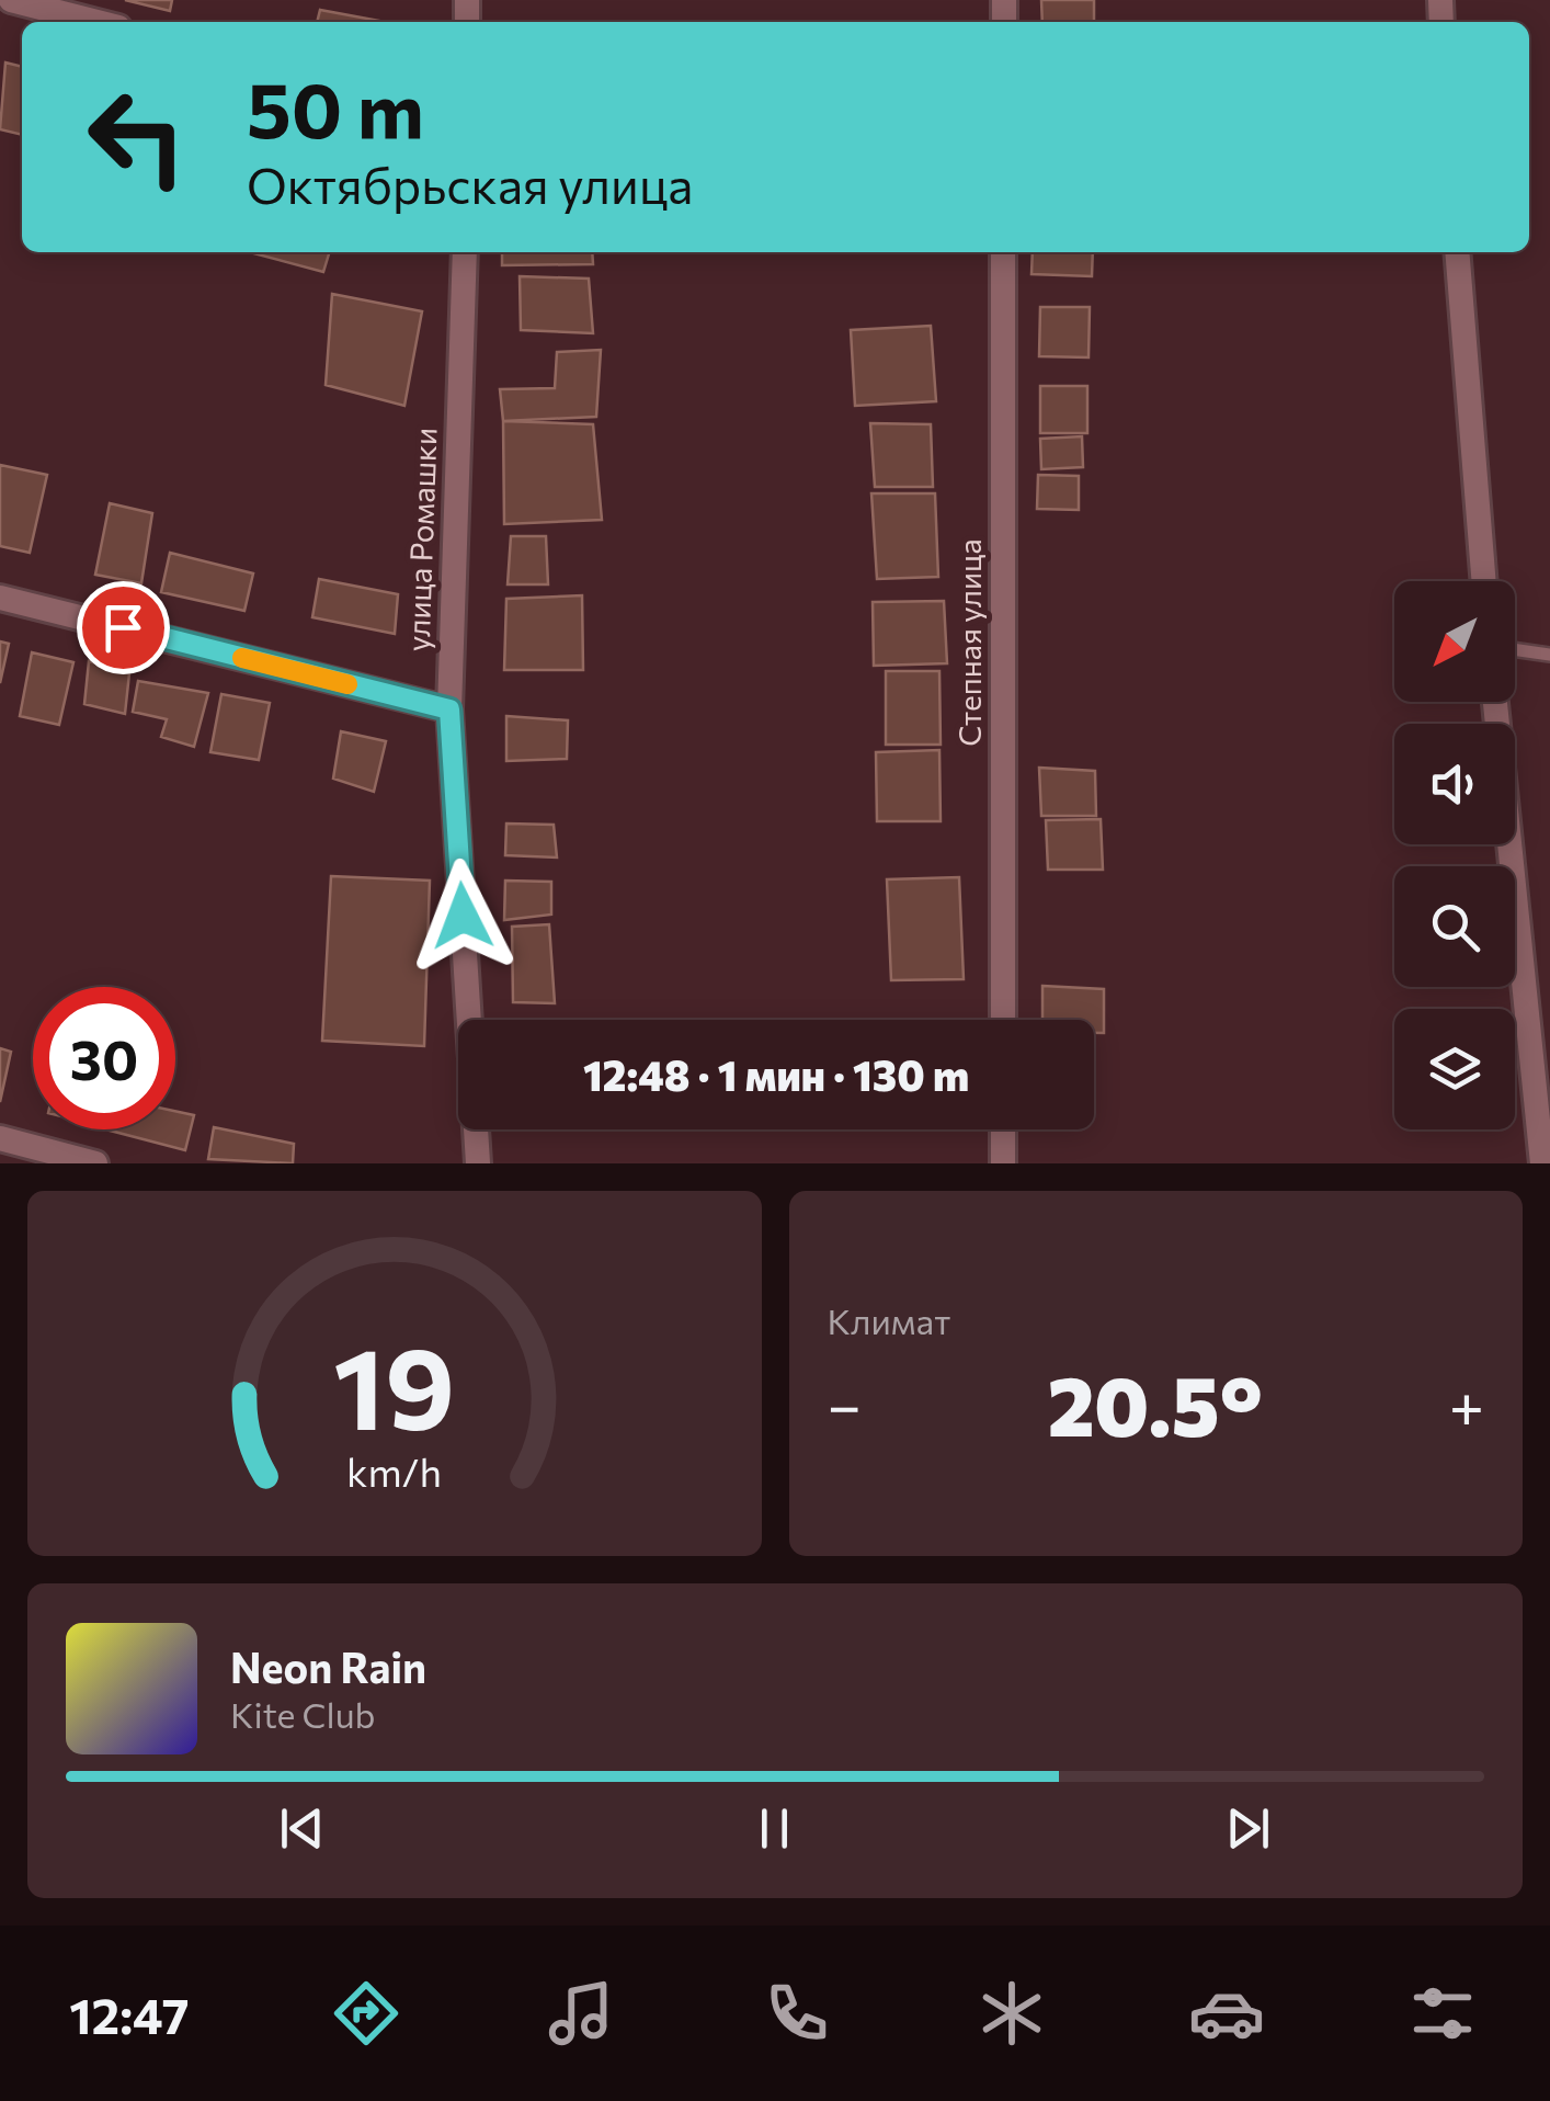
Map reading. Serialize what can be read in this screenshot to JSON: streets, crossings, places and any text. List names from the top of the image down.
{
  "streets": {
    "street": ["улица Ромашки", "Степная улица"]
  },
  "north": "bottom left",
  "page": {
    "turn": ["50 m", "Октябрьская улица"],
    "limit": "30",
    "trip": "12:48 · 1 мин · 130 m",
    "tile": "Климат",
    "heat": ["−", "20.5°", "+"],
    "song": ["Neon Rain", "Kite Club"],
    "tabs": "12:47",
    "gauge": ["19", "km/h"]
  }
}
